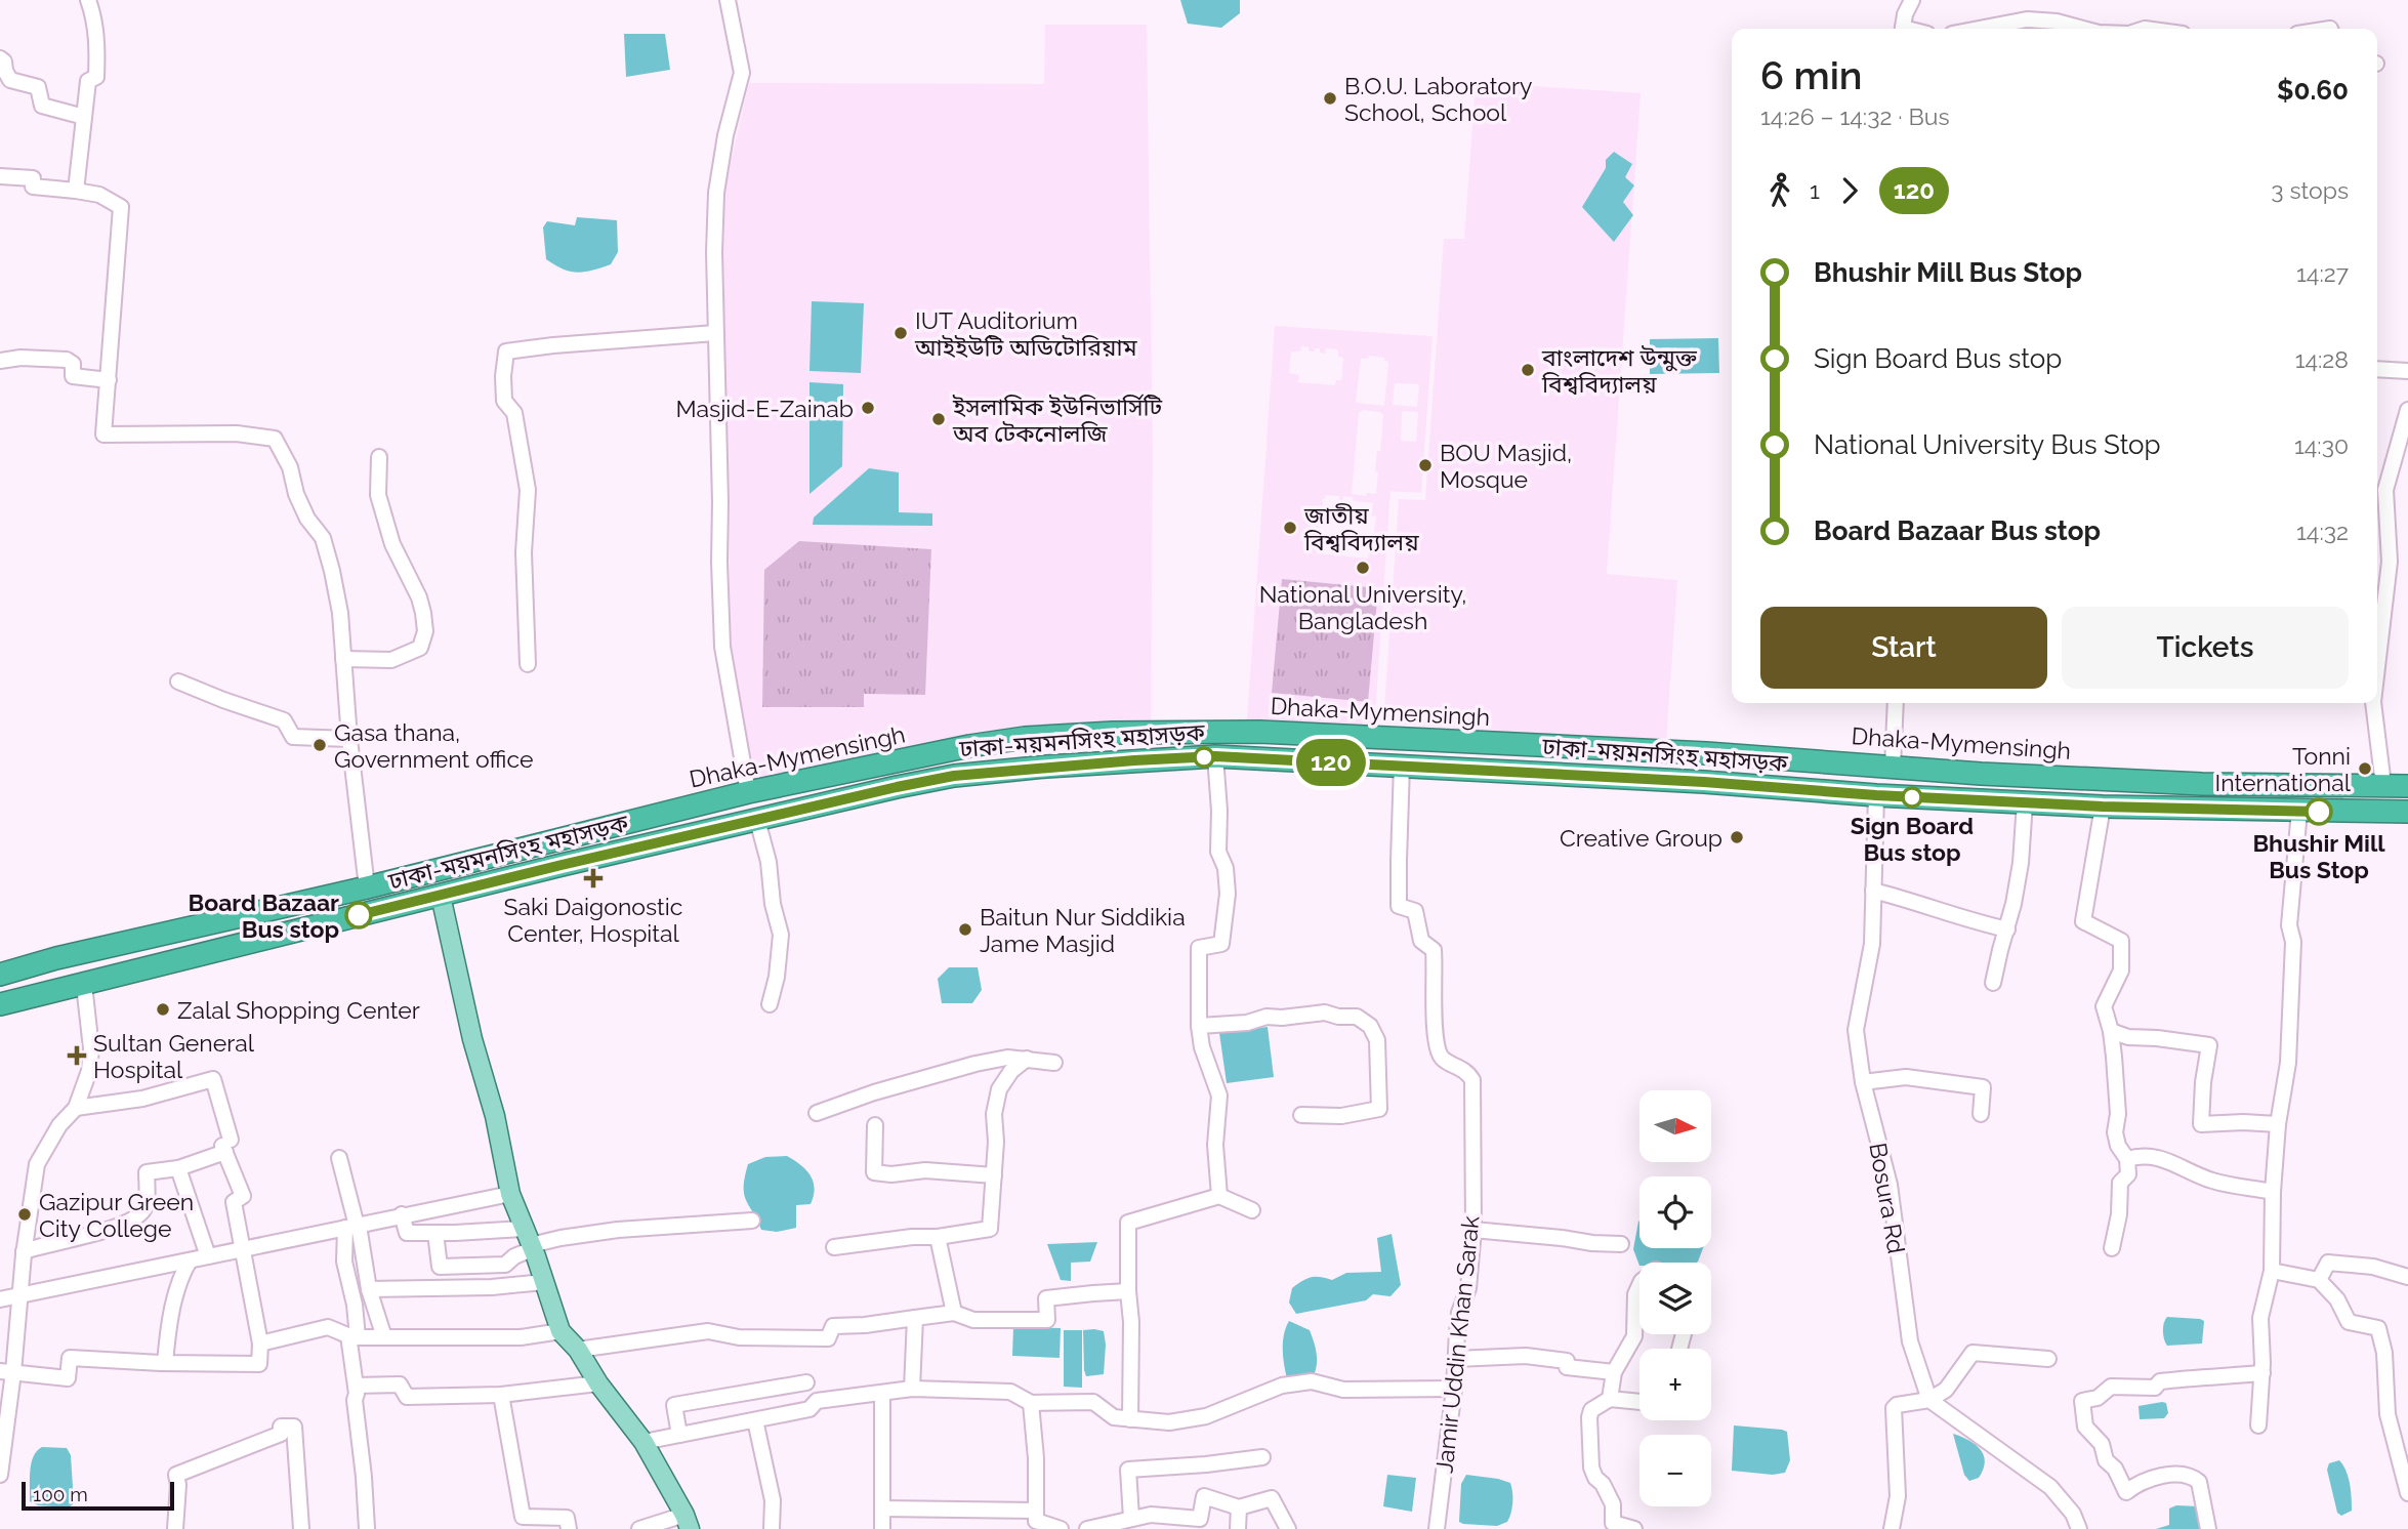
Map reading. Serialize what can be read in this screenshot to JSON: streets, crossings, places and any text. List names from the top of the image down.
{
  "streets": {
    "highway": ["Dhaka-Mymensingh", "ঢাকা-ময়মনসিংহ মহাসড়ক"],
    "street": ["Bosura Rd", "Jamir Uddin Khan Sarak"]
  },
  "crossings": [
    ["Dhaka-Mymensingh", "ঢাকা-ময়মনসিংহ মহাসড়ক"],
    ["ঢাকা-ময়মনসিংহ মহাসড়ক", "Bosura Rd"],
    ["ঢাকা-ময়মনসিংহ মহাসড়ক", "Jamir Uddin Khan Sarak"]
  ],
  "places": {
    "other": [
      "B.O.U. Laboratory School, School",
      "IUT Auditorium আইইউটি অডিটোরিয়াম",
      "বাংলাদেশ উন্মুক্ত বিশ্ববিদ্যালয়",
      "Masjid-E-Zainab",
      "ইসলামিক ইউনিভার্সিটি অব টেকনোলজি",
      "BOU Masjid, Mosque",
      "জাতীয় বিশ্ববিদ্যালয়",
      "National University, Bangladesh",
      "Gasa thana, Government office",
      "Tonni International",
      "Sign Board Bus stop",
      "Bhushir Mill Bus Stop",
      "Creative Group",
      "Board Bazaar Bus stop",
      "Baitun Nur Siddikia Jame Masjid",
      "Zalal Shopping Center",
      "Gazipur Green City College"
    ],
    "health": ["Saki Daigonostic Center, Hospital", "Sultan General Hospital"]
  },
  "lines": ["bus line 120"],
  "scale_bar": "100 m",
  "north": "right",
  "page": {
    "on_map": "120",
    "heading": ["6 min", "14:26 – 14:32 · Bus", "$0.60"],
    "legs": ["1", "120", "3 stops"],
    "list": [
      {
        "name": "Bhushir Mill Bus Stop",
        "value": "14:27"
      },
      {
        "name": "Sign Board Bus stop",
        "value": "14:28"
      },
      {
        "name": "National University Bus Stop",
        "value": "14:30"
      },
      {
        "name": "Board Bazaar Bus stop",
        "value": "14:32"
      }
    ],
    "buttons": ["Start", "Tickets"],
    "map_buttons": ["+", "−"],
    "scale": "100 m"
  }
}
